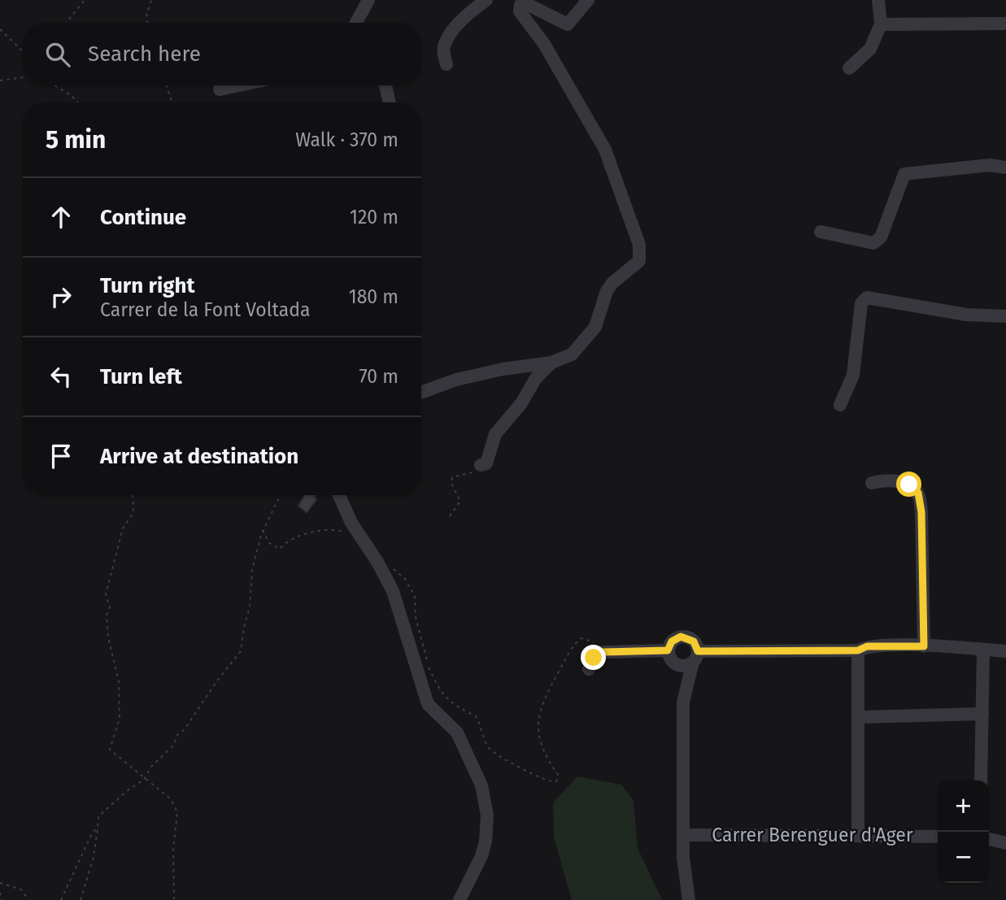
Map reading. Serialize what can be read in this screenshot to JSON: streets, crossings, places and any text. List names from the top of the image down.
{
  "streets": {
    "street": ["Carrer Berenguer d'Ager"]
  },
  "page": {
    "search": "Search here",
    "heading": ["5 min", "Walk · 370 m"],
    "list": [
      ["Continue", "120 m"],
      ["Turn right", "Carrer de la Font Voltada", "180 m"],
      ["Turn left", "70 m"],
      "Arrive at destination"
    ],
    "map_buttons": ["+", "−"]
  }
}
